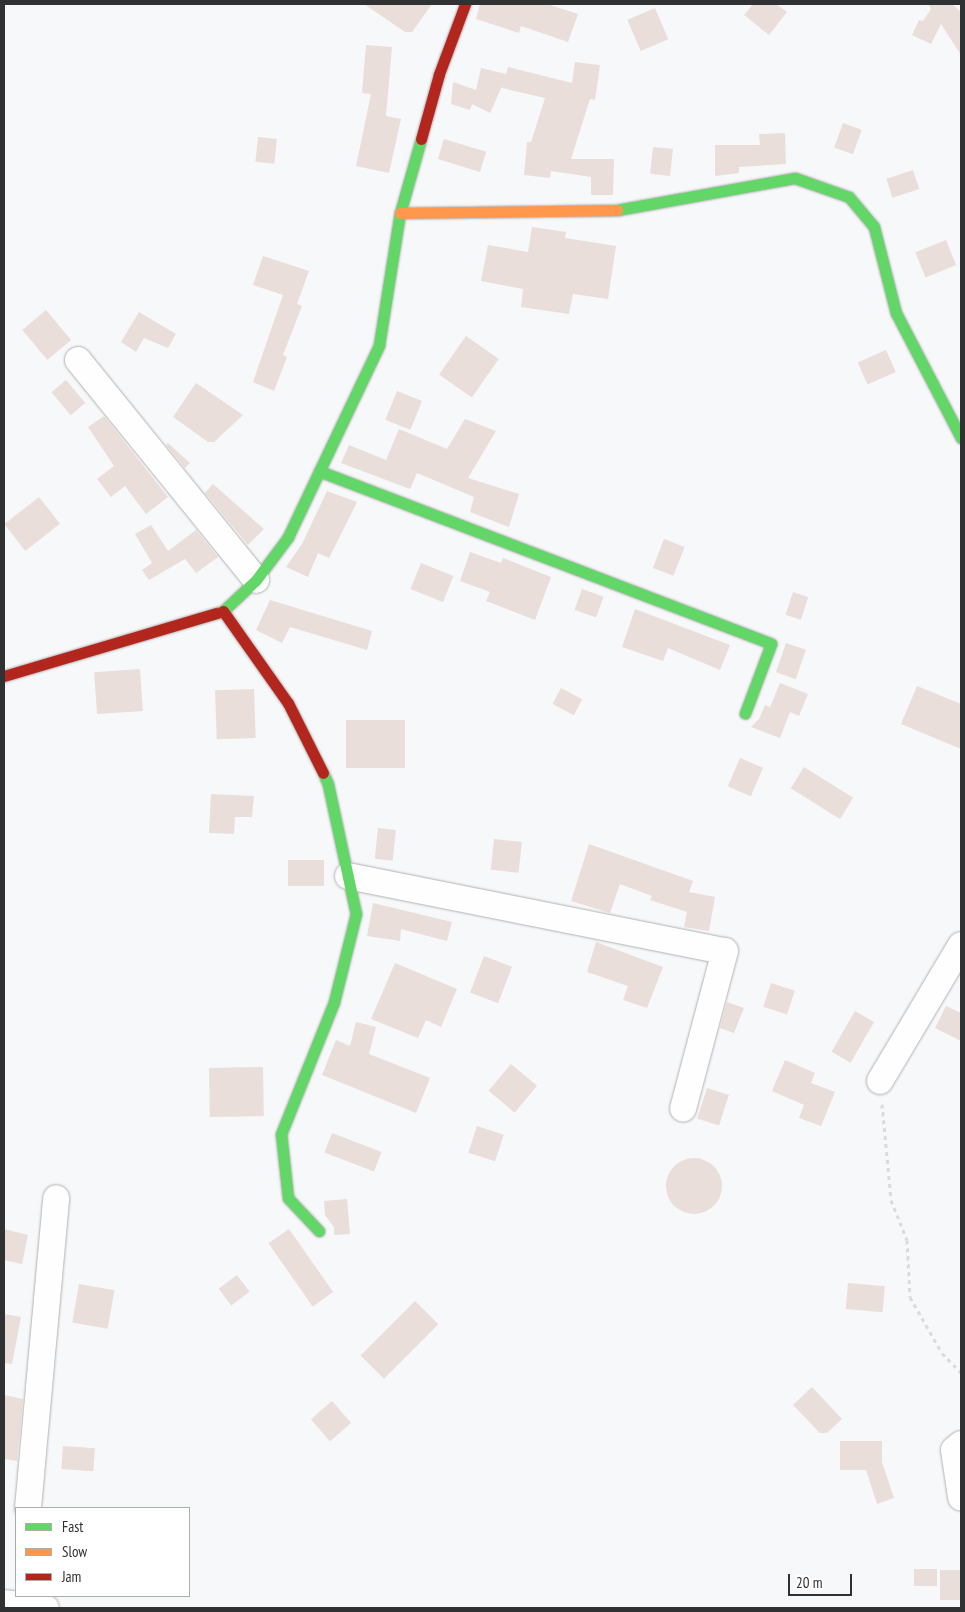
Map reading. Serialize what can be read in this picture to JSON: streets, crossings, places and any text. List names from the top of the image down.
{
  "legend": ["Fast", "Slow", "Jam"],
  "scale_bar": "20 m"
}
